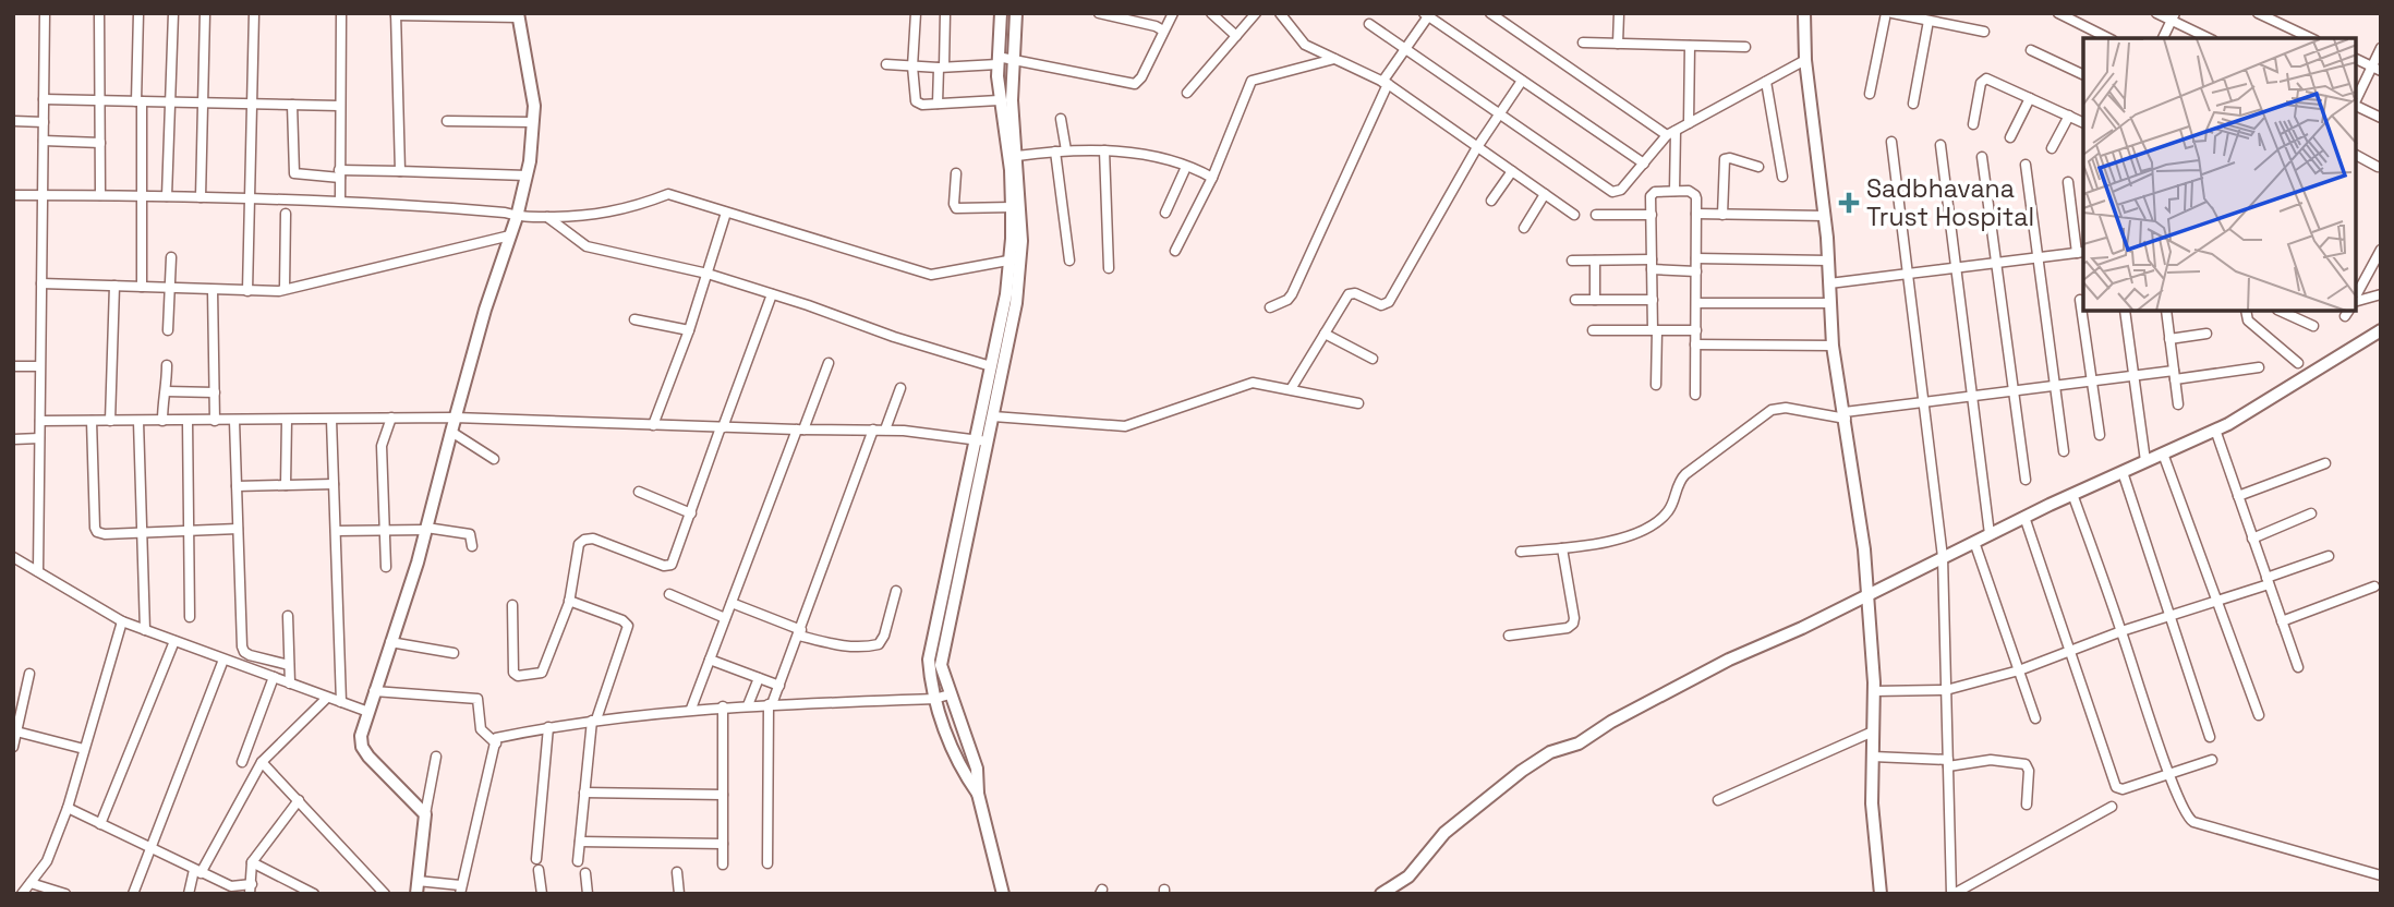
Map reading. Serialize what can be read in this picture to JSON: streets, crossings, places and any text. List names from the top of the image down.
{
  "places": {
    "health": ["Sadbhavana Trust Hospital"]
  }
}
